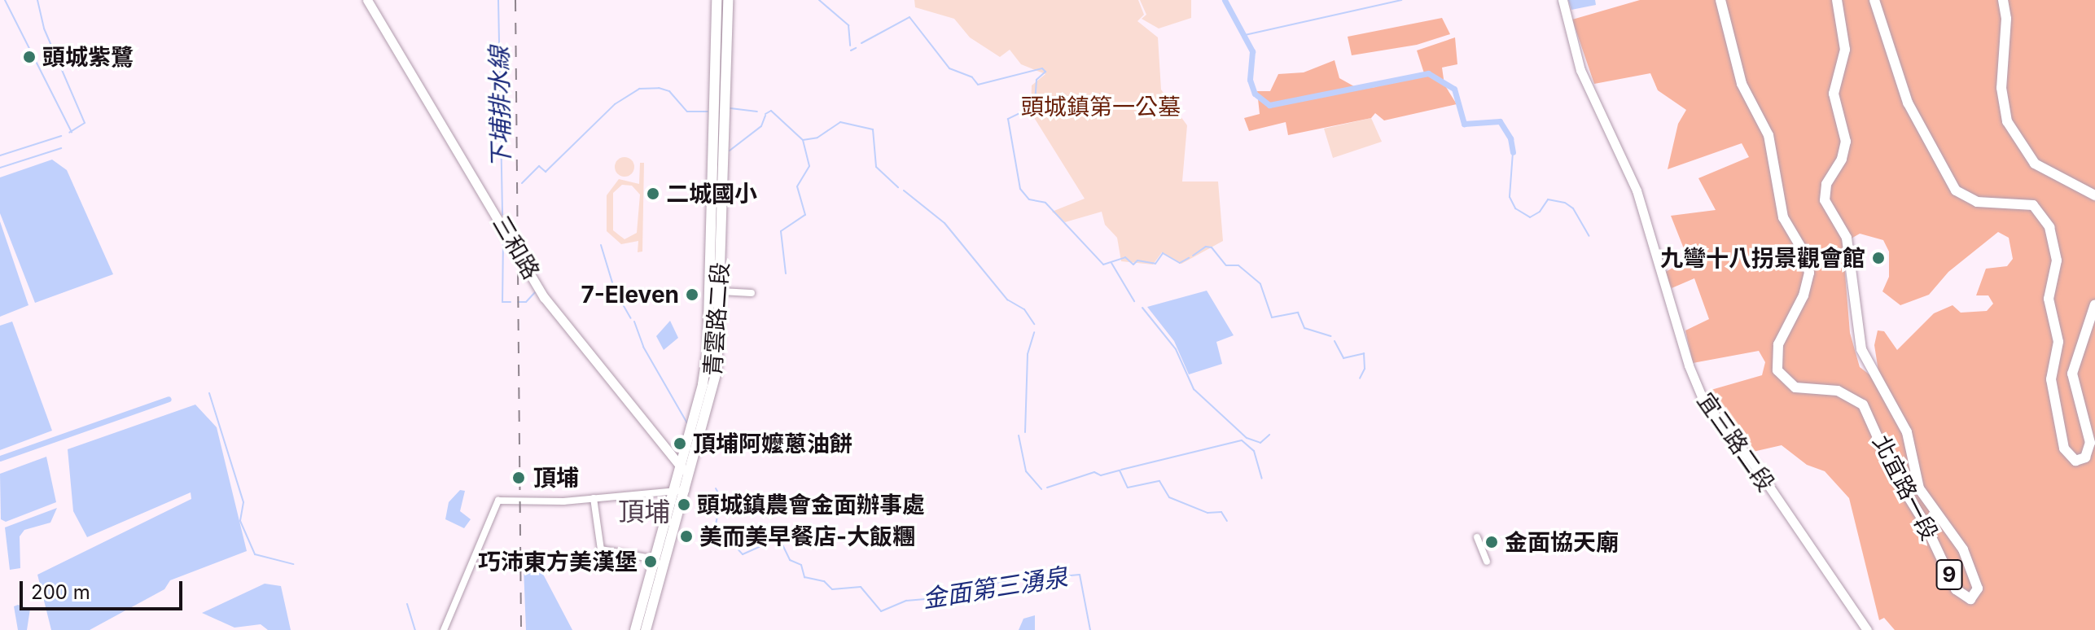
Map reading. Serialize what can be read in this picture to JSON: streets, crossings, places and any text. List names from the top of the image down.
{
  "streets": {
    "main road": ["青雲路二段", "北宜路一段", "9"],
    "street": ["三和路", "宜三路二段"]
  },
  "crossings": [
    ["三和路", "青雲路二段"]
  ],
  "districts": ["頂埔"],
  "water": ["下埔排水線", "金面第三湧泉"],
  "parks": ["頭城鎮第一公墓"],
  "places": [
    "頭城紫鷺",
    "二城國小",
    "九彎十八拐景觀會館",
    "7-Eleven",
    "頂埔阿嬤蔥油餅",
    "頂埔",
    "頭城鎮農會金面辦事處",
    "美而美早餐店-大飯糰",
    "金面協天廟",
    "巧沛東方美漢堡"
  ],
  "scale_bar": "200 m"
}
